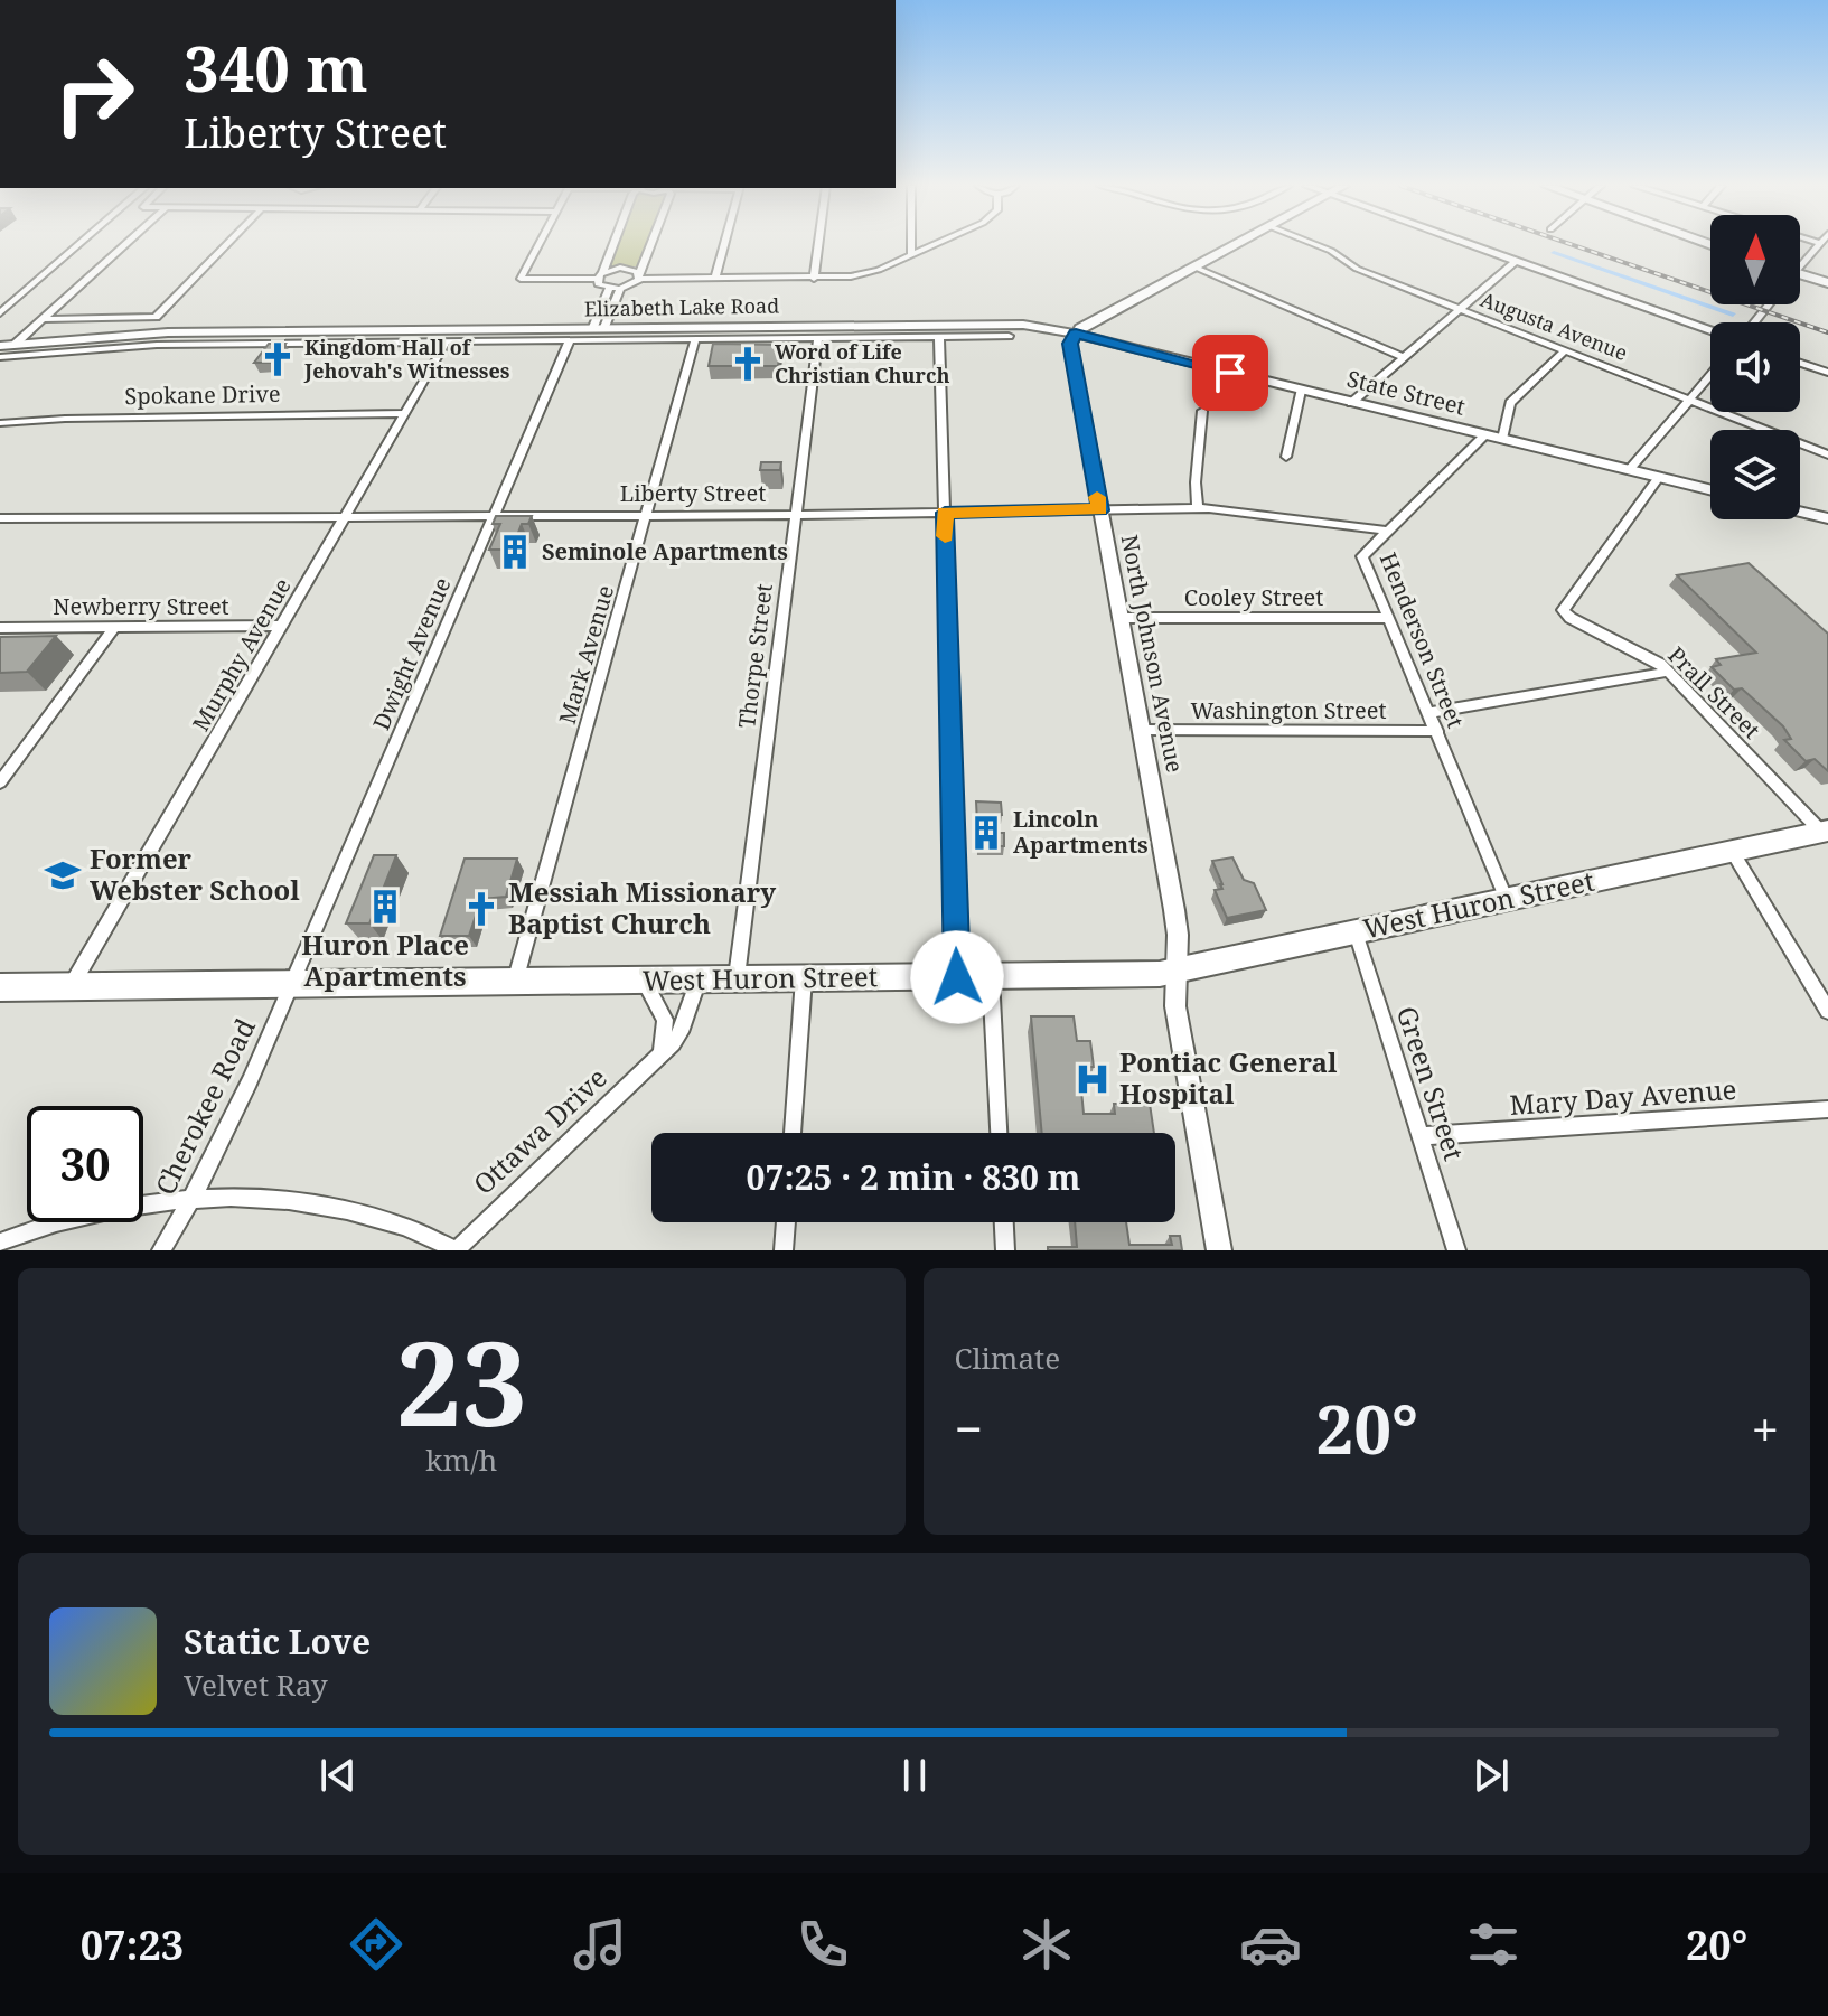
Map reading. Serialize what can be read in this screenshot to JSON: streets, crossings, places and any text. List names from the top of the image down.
{
  "streets": {
    "highway": ["West Huron Street"],
    "main road": ["Elizabeth Lake Road", "State Street", "North Johnson Avenue"],
    "street": [
      "Augusta Avenue",
      "Spokane Drive",
      "Liberty Street",
      "Cooley Street",
      "Newberry Street",
      "Henderson Street",
      "Dwight Avenue",
      "Murphy Avenue",
      "Mark Avenue",
      "Thorpe Street",
      "Prall Street",
      "Washington Street",
      "Green Street",
      "Mary Day Avenue",
      "Cherokee Road",
      "Ottawa Drive"
    ]
  },
  "crossings": [
    ["Elizabeth Lake Road", "State Street"],
    ["Elizabeth Lake Road", "Dwight Avenue"],
    ["Elizabeth Lake Road", "North Johnson Avenue"],
    ["Elizabeth Lake Road", "Murphy Avenue"],
    ["Elizabeth Lake Road", "Mark Avenue"],
    ["Elizabeth Lake Road", "Thorpe Street"],
    ["State Street", "Henderson Street"],
    ["State Street", "North Johnson Avenue"],
    ["State Street", "Prall Street"],
    ["Spokane Drive", "Murphy Avenue"],
    ["Liberty Street", "Henderson Street"],
    ["Liberty Street", "Dwight Avenue"],
    ["Liberty Street", "North Johnson Avenue"],
    ["Liberty Street", "Murphy Avenue"],
    ["Liberty Street", "Mark Avenue"],
    ["Liberty Street", "Thorpe Street"],
    ["Cooley Street", "Henderson Street"],
    ["Cooley Street", "North Johnson Avenue"],
    ["Newberry Street", "Murphy Avenue"],
    ["Henderson Street", "Washington Street"],
    ["Henderson Street", "West Huron Street"],
    ["Dwight Avenue", "West Huron Street"],
    ["Dwight Avenue", "Cherokee Road"],
    ["North Johnson Avenue", "Washington Street"],
    ["North Johnson Avenue", "West Huron Street"],
    ["Murphy Avenue", "West Huron Street"],
    ["Mark Avenue", "West Huron Street"],
    ["Thorpe Street", "West Huron Street"],
    ["Prall Street", "West Huron Street"],
    ["West Huron Street", "Green Street"],
    ["West Huron Street", "Cherokee Road"],
    ["West Huron Street", "Ottawa Drive"],
    ["Green Street", "Mary Day Avenue"]
  ],
  "places": {
    "church": ["Kingdom Hall of Jehovah's Witnesses", "Word of Life Christian Church", "Messiah Missionary Baptist Church"],
    "building": ["Seminole Apartments", "Lincoln Apartments", "Huron Place Apartments"],
    "school or university": ["Former Webster School"],
    "hospital": ["Pontiac General Hospital"]
  },
  "north": "top",
  "page": {
    "turn": ["340 m", "Liberty Street"],
    "limit": "30",
    "trip": "07:25 · 2 min · 830 m",
    "tile": [
      ["23", "km/h"],
      "Climate"
    ],
    "heat": ["−", "20°", "+"],
    "song": ["Static Love", "Velvet Ray"],
    "tabs": ["07:23", "20°"]
  }
}
